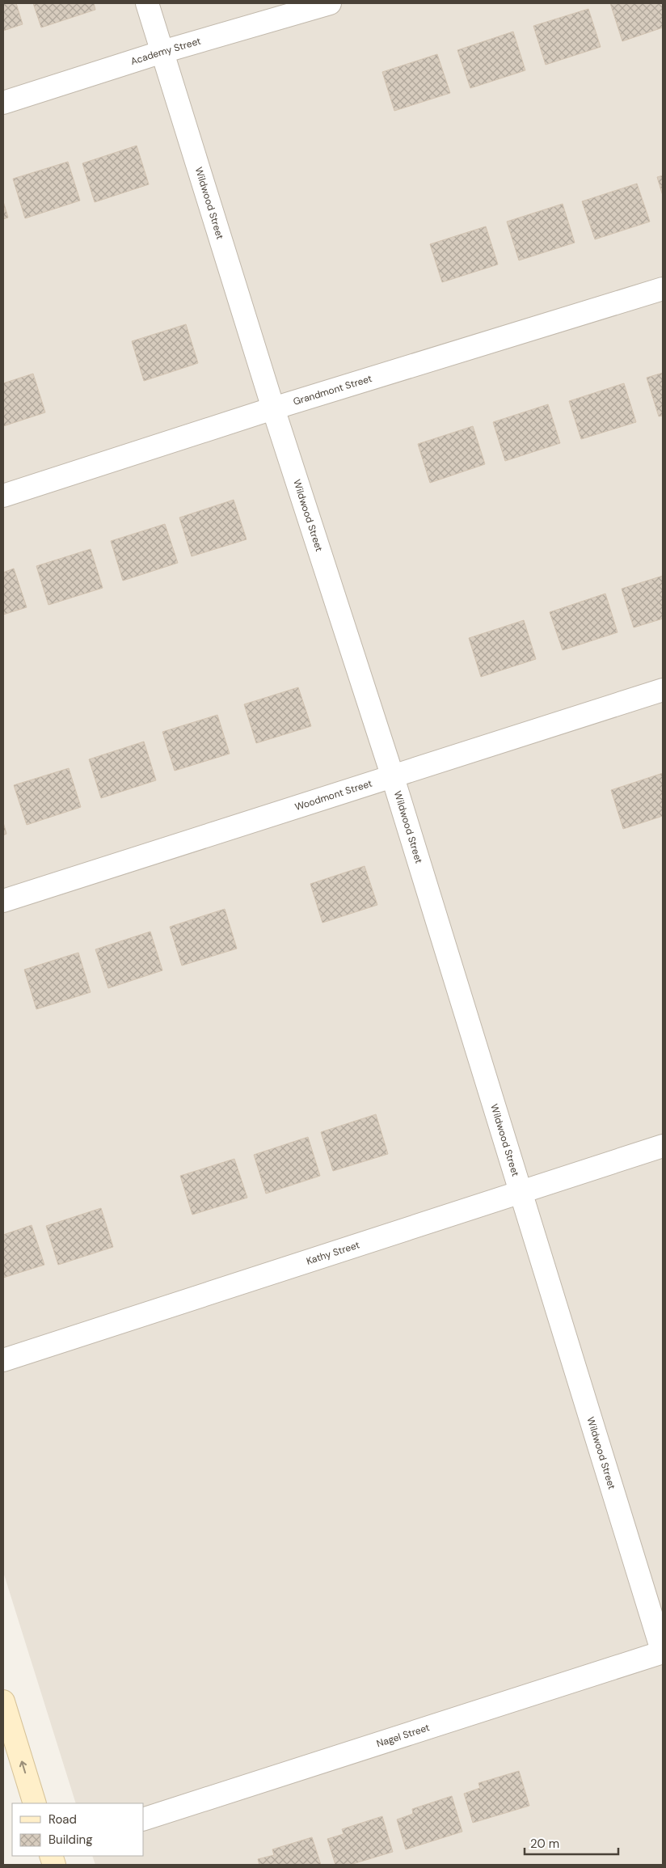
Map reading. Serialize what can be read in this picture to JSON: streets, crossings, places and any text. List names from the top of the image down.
{
  "streets": {
    "street": [
      "Academy Street",
      "Wildwood Street",
      "Grandmont Street",
      "Woodmont Street",
      "Kathy Street",
      "Nagel Street"
    ]
  },
  "crossings": [
    ["Academy Street", "Wildwood Street"],
    ["Wildwood Street", "Grandmont Street"],
    ["Wildwood Street", "Woodmont Street"],
    ["Wildwood Street", "Kathy Street"],
    ["Wildwood Street", "Nagel Street"]
  ],
  "legend": ["Road", "Building"],
  "scale_bar": "20 m"
}
